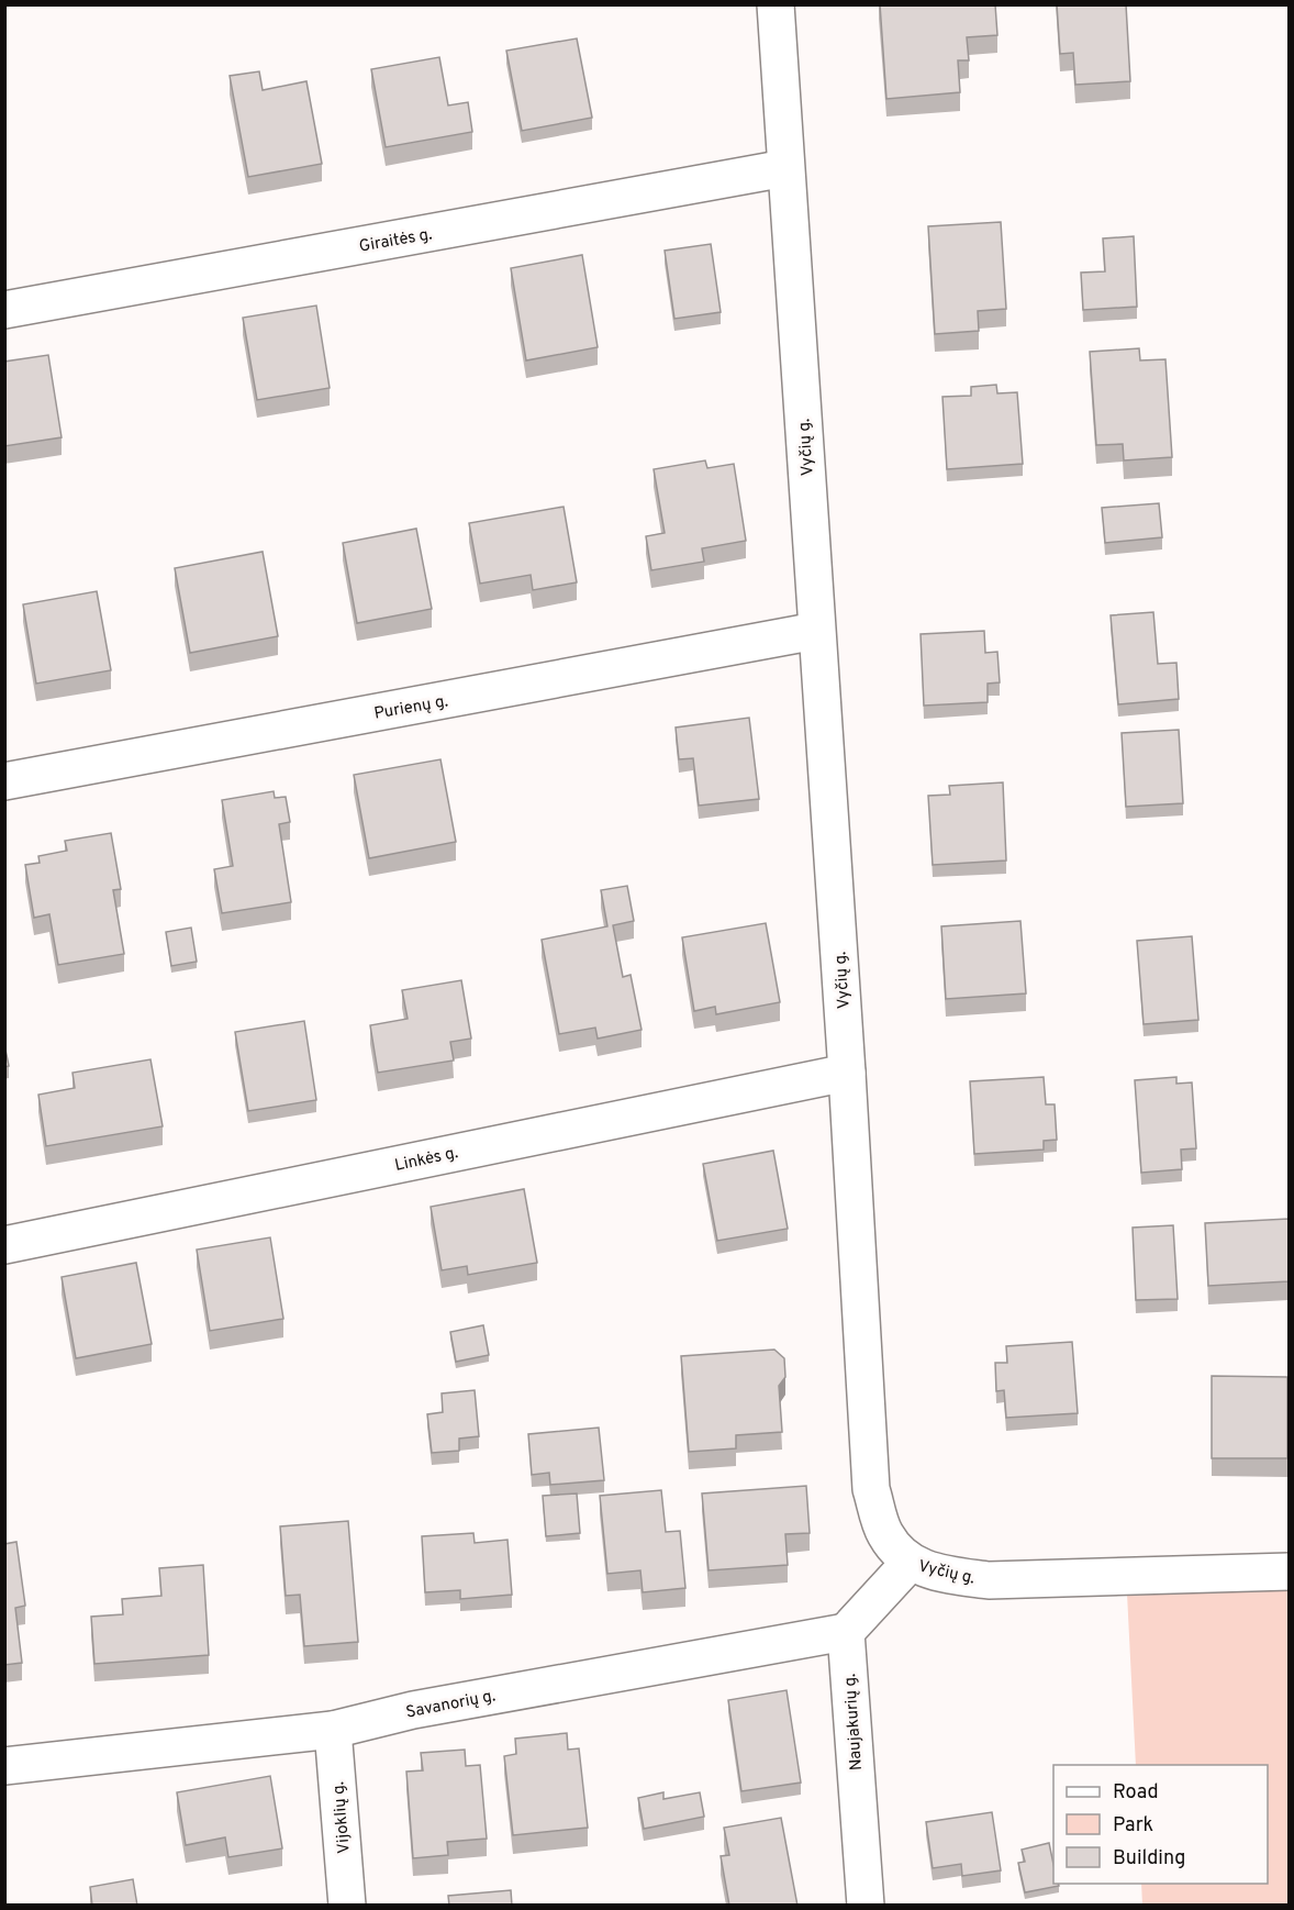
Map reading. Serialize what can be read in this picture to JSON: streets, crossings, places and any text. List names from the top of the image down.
{
  "streets": {
    "street": [
      "Giraitės g.",
      "Vyčių g.",
      "Purienų g.",
      "Linkės g.",
      "Savanorių g.",
      "Naujakurių g.",
      "Vijoklių g."
    ]
  },
  "crossings": [
    ["Giraitės g.", "Vyčių g."],
    ["Vyčių g.", "Purienų g."],
    ["Vyčių g.", "Linkės g."],
    ["Savanorių g.", "Naujakurių g."],
    ["Savanorių g.", "Vijoklių g."]
  ],
  "legend": ["Road", "Park", "Building"]
}
